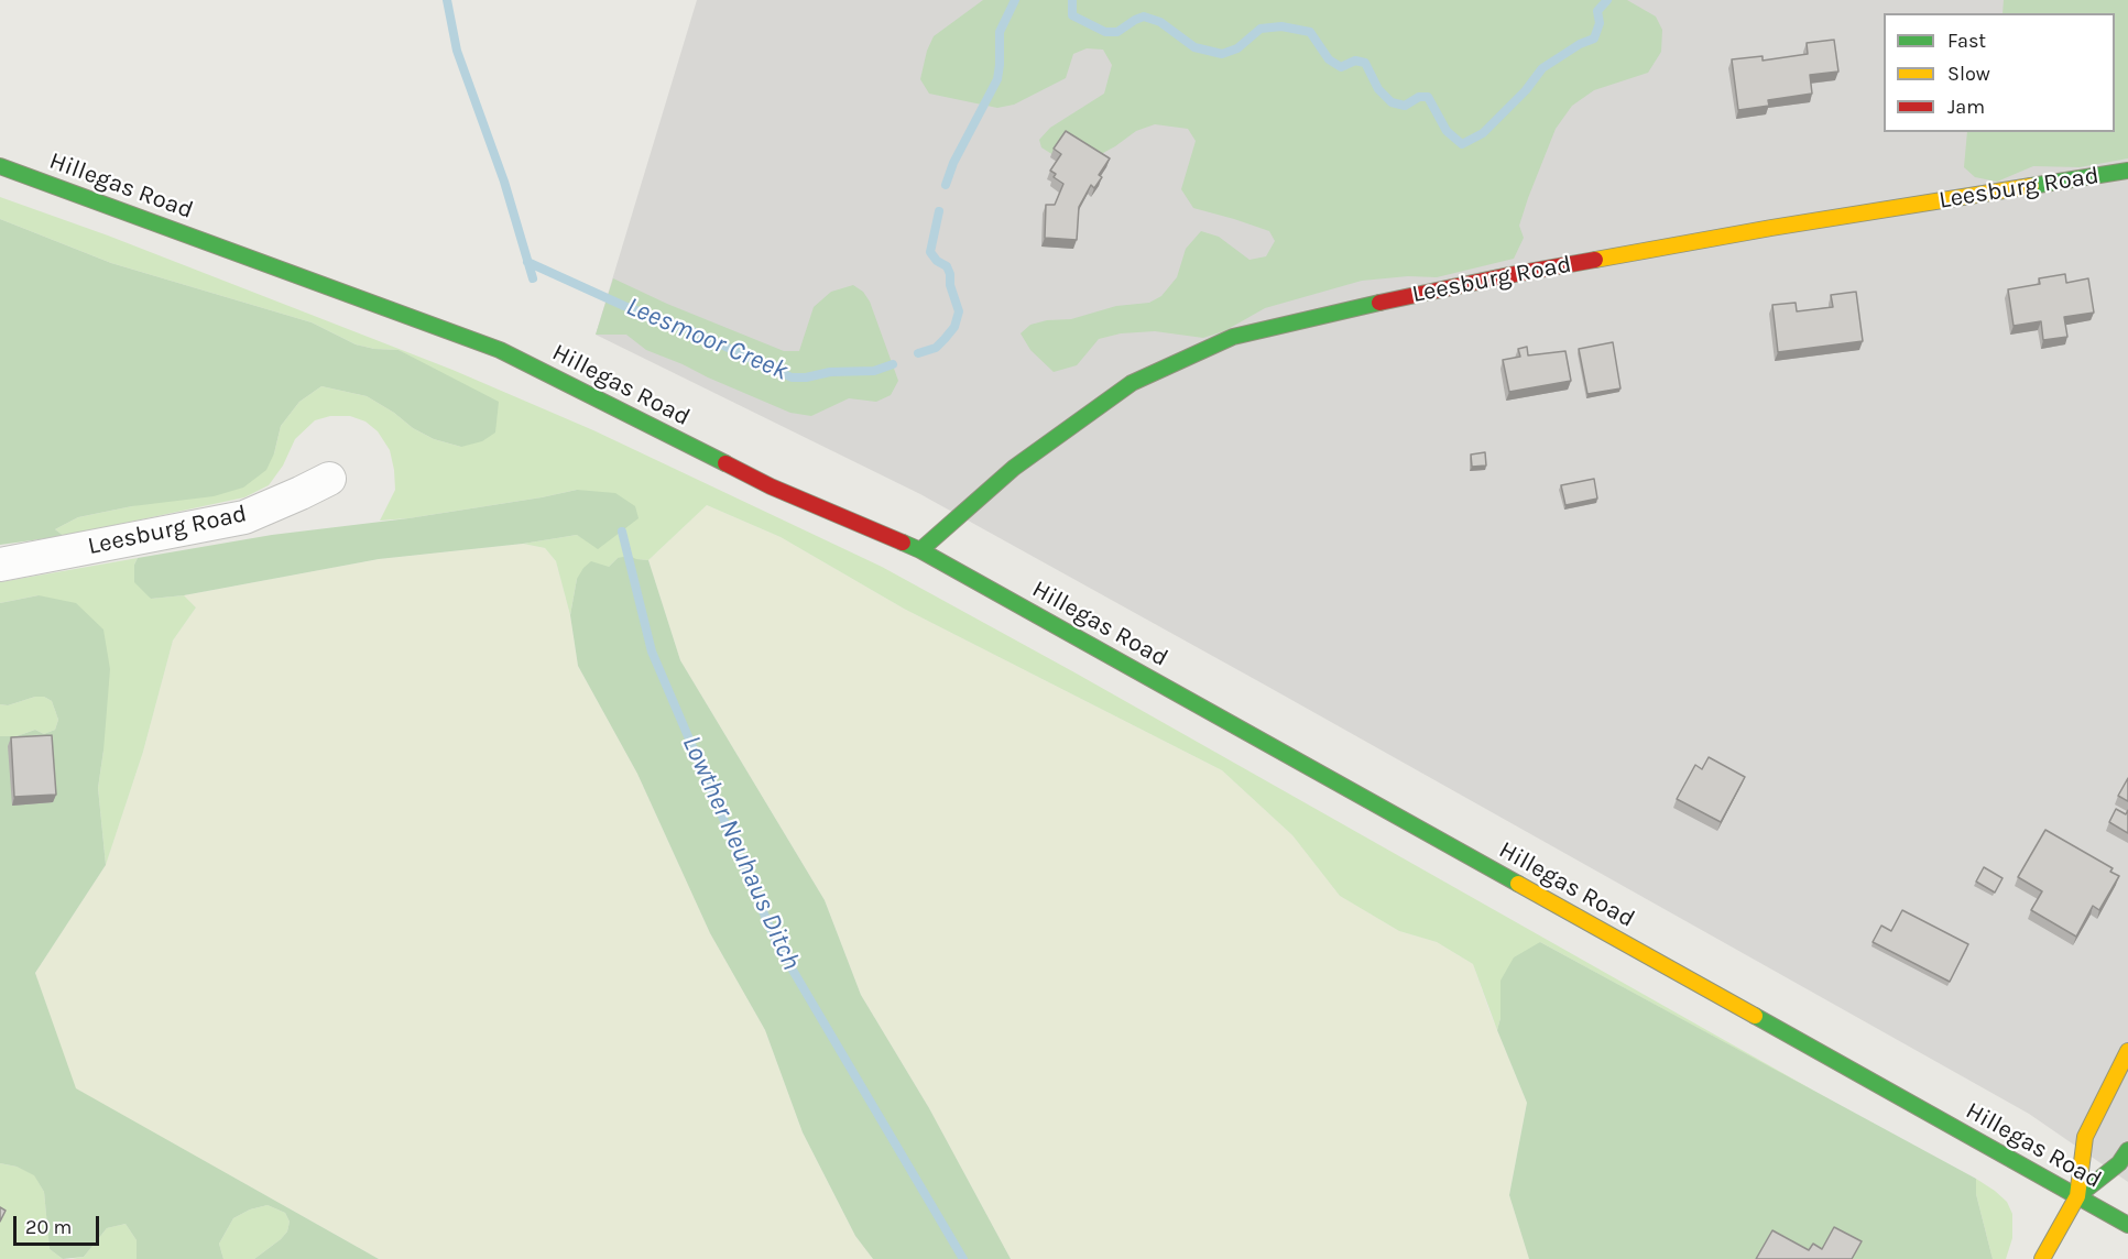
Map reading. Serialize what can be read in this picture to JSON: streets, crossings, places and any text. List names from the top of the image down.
{
  "streets": {
    "main road": ["Hillegas Road", "Leesburg Road"]
  },
  "crossings": [
    ["Hillegas Road", "Leesburg Road"]
  ],
  "water": ["Leesmoor Creek", "Lowther Neuhaus Ditch"],
  "legend": ["Fast", "Slow", "Jam"],
  "scale_bar": "20 m"
}
